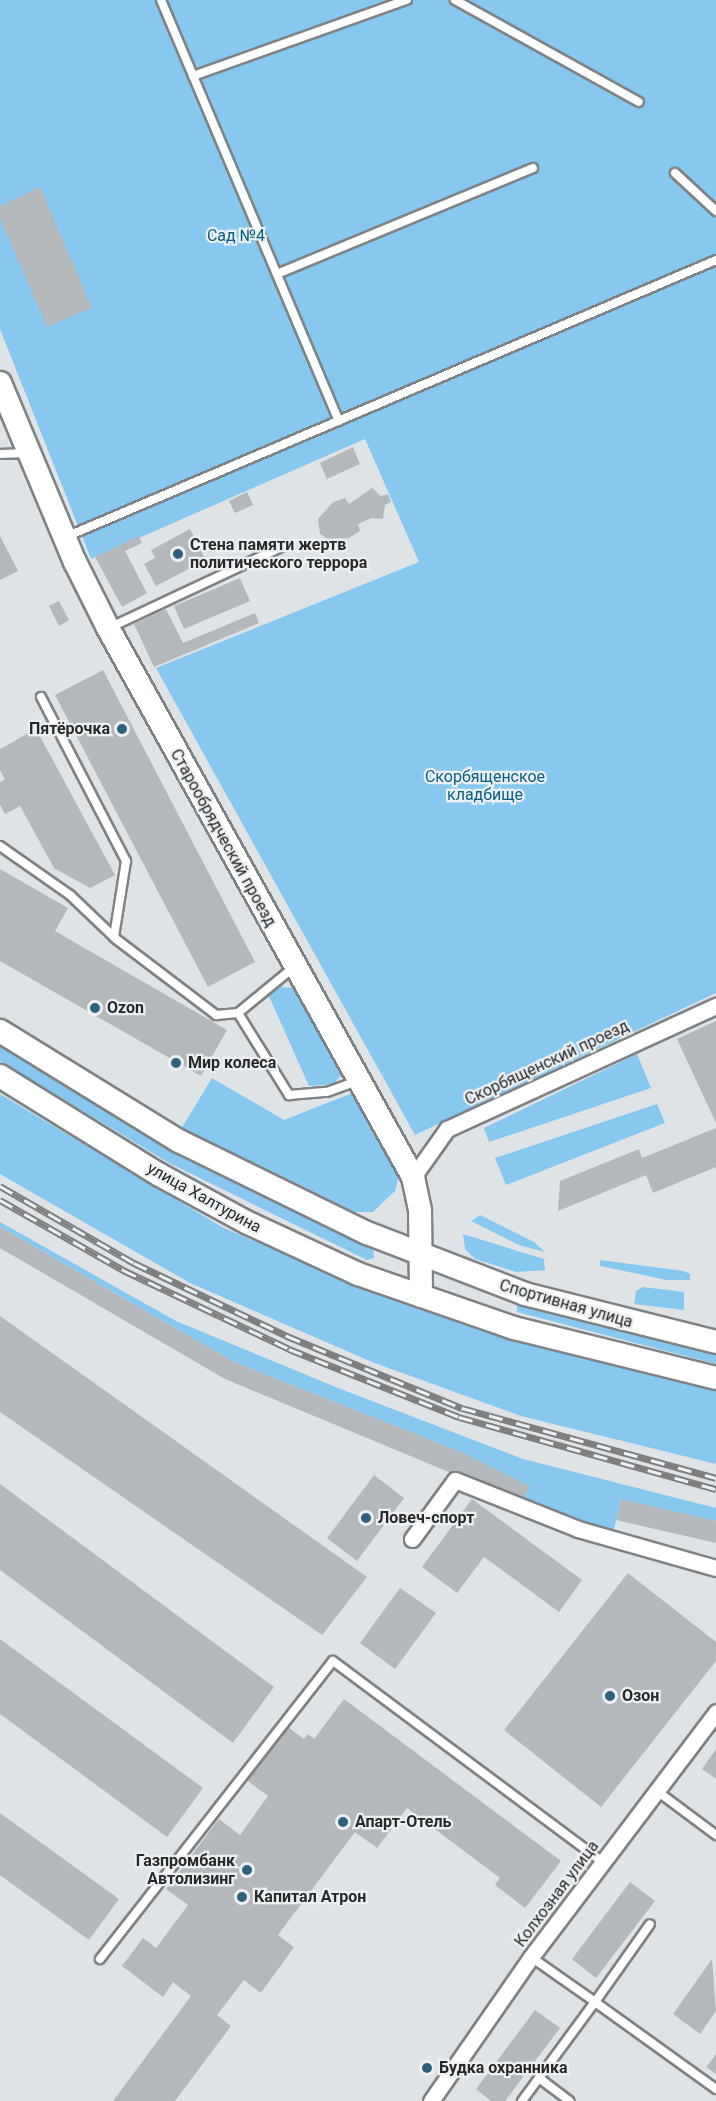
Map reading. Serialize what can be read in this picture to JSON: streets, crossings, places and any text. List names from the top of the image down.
{
  "streets": {
    "main road": ["Старообрядческий проезд", "улица Халтурина", "Спортивная улица"],
    "street": ["Скорбященский проезд", "Колхозная улица"]
  },
  "crossings": [
    ["Старообрядческий проезд", "Скорбященский проезд"],
    ["Старообрядческий проезд", "улица Халтурина"],
    ["Старообрядческий проезд", "Спортивная улица"],
    ["улица Халтурина", "Спортивная улица"]
  ],
  "parks": ["Сад №4", "Скорбященское кладбище"],
  "places": [
    "Стена памяти жертв политического террора",
    "Пятёрочка",
    "Ozon",
    "Мир колеса",
    "Ловеч-спорт",
    "Озон",
    "Апарт-Отель",
    "Газпромбанк Автолизинг",
    "Капитал Атрон",
    "Будка охранника"
  ]
}
